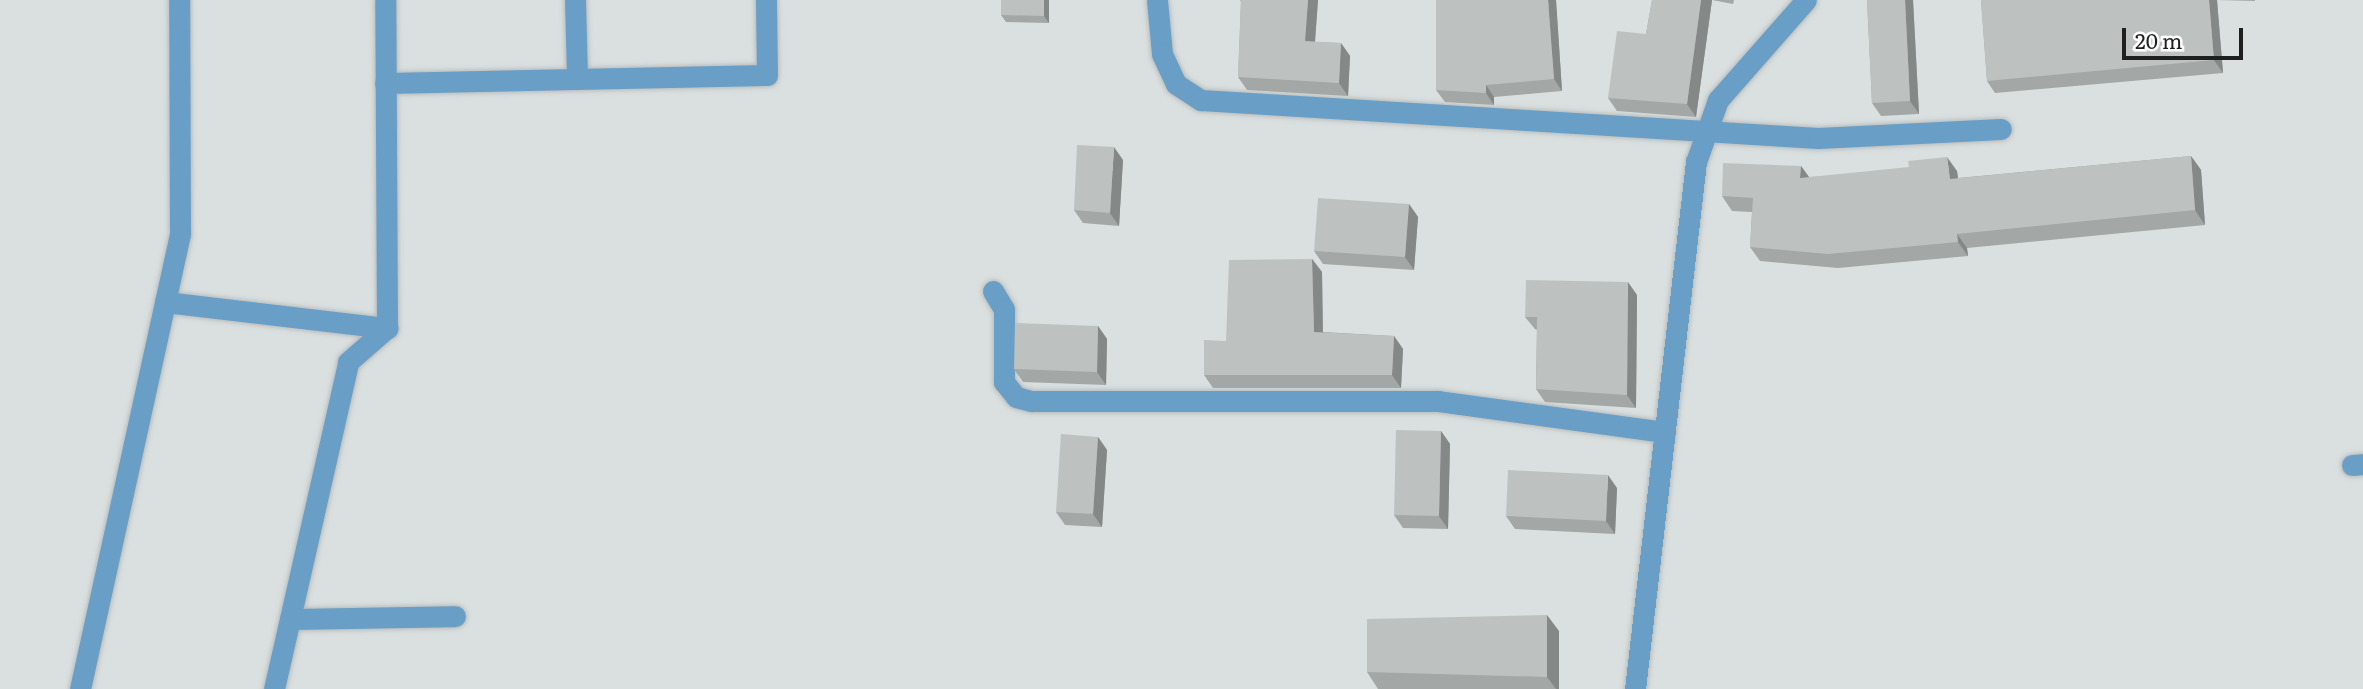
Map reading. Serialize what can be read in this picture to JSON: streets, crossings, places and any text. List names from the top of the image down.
{
  "scale_bar": "20 m"
}
